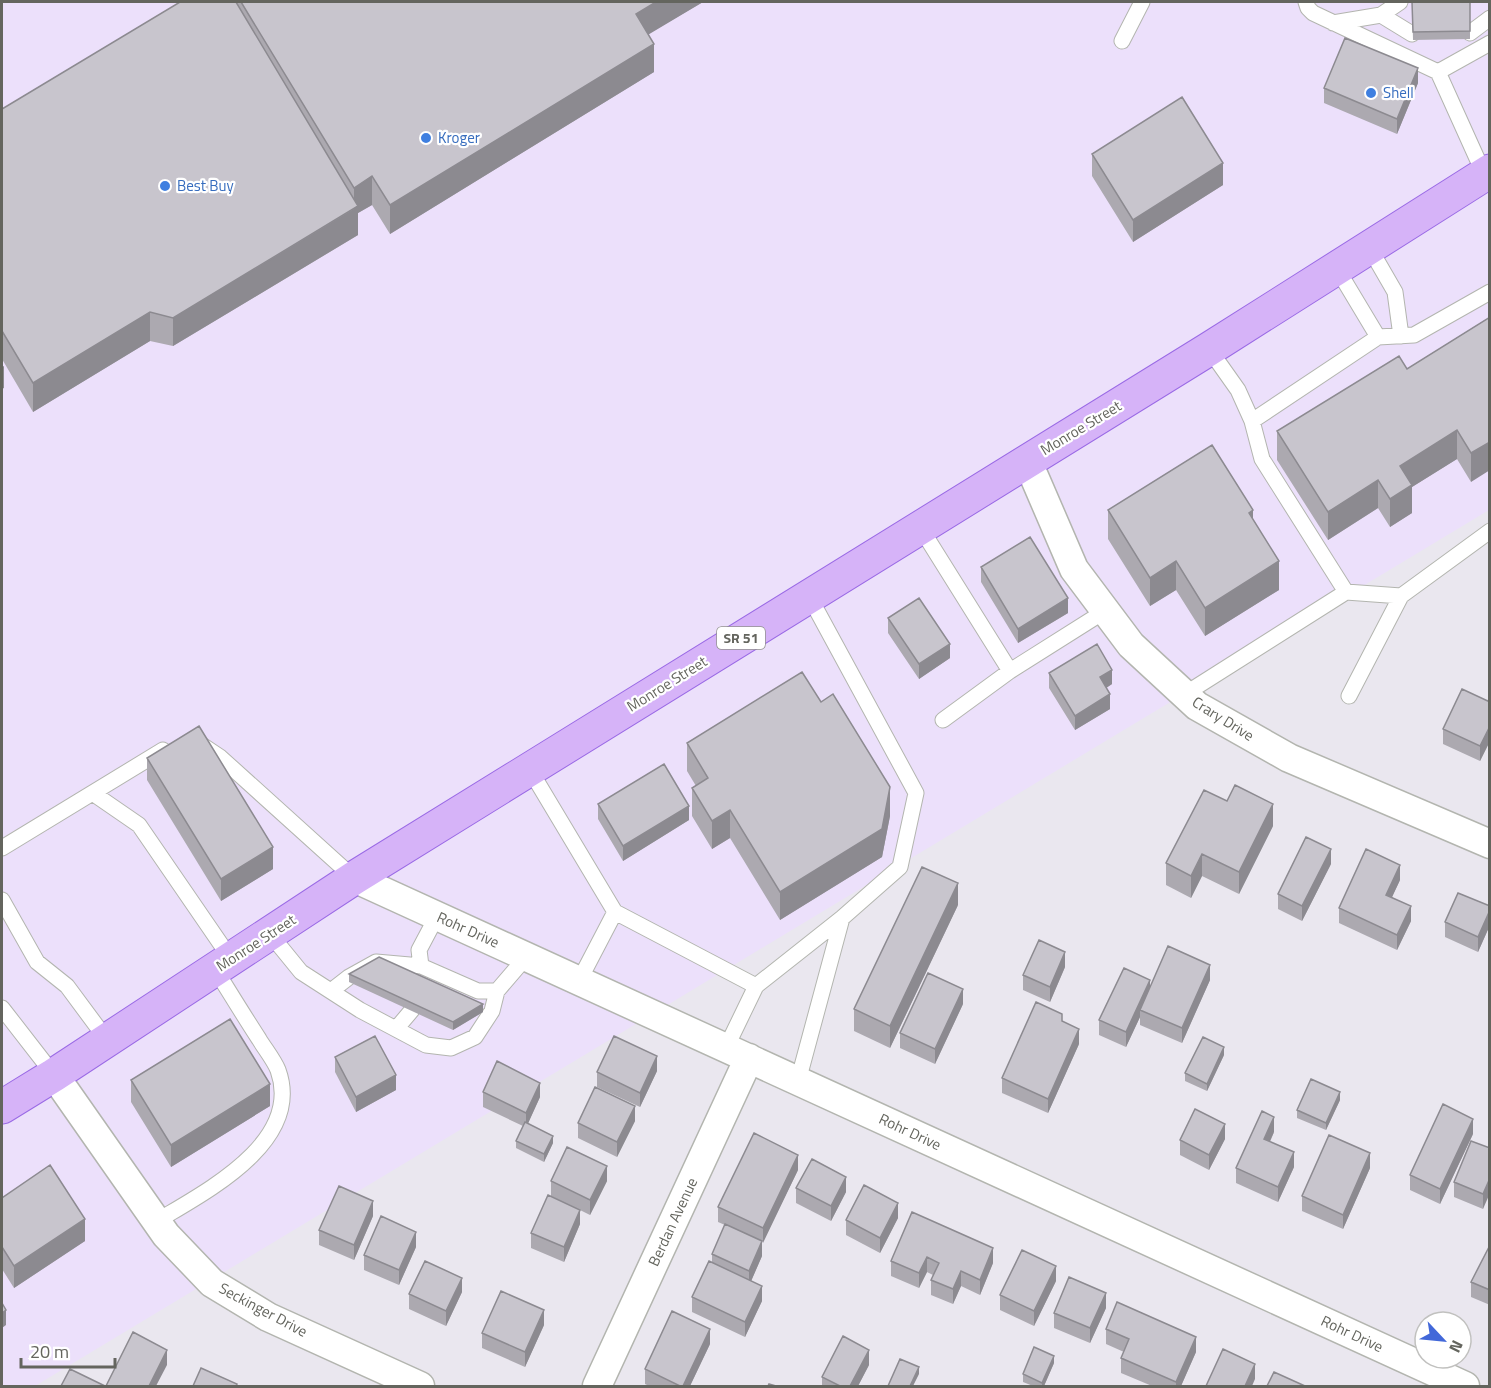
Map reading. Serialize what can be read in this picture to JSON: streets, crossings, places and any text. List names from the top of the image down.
{
  "streets": {
    "main road": ["Monroe Street", "SR 51"],
    "street": [
      "Crary Drive",
      "Rohr Drive",
      "Berdan Avenue",
      "Seckinger Drive"
    ]
  },
  "crossings": [
    ["Monroe Street", "Crary Drive"],
    ["Monroe Street", "Rohr Drive"],
    ["Monroe Street", "Seckinger Drive"],
    ["Rohr Drive", "Berdan Avenue"]
  ],
  "places": ["Shell", "Kroger", "Best Buy"],
  "scale_bar": "20 m",
  "north": "bottom right"
}
